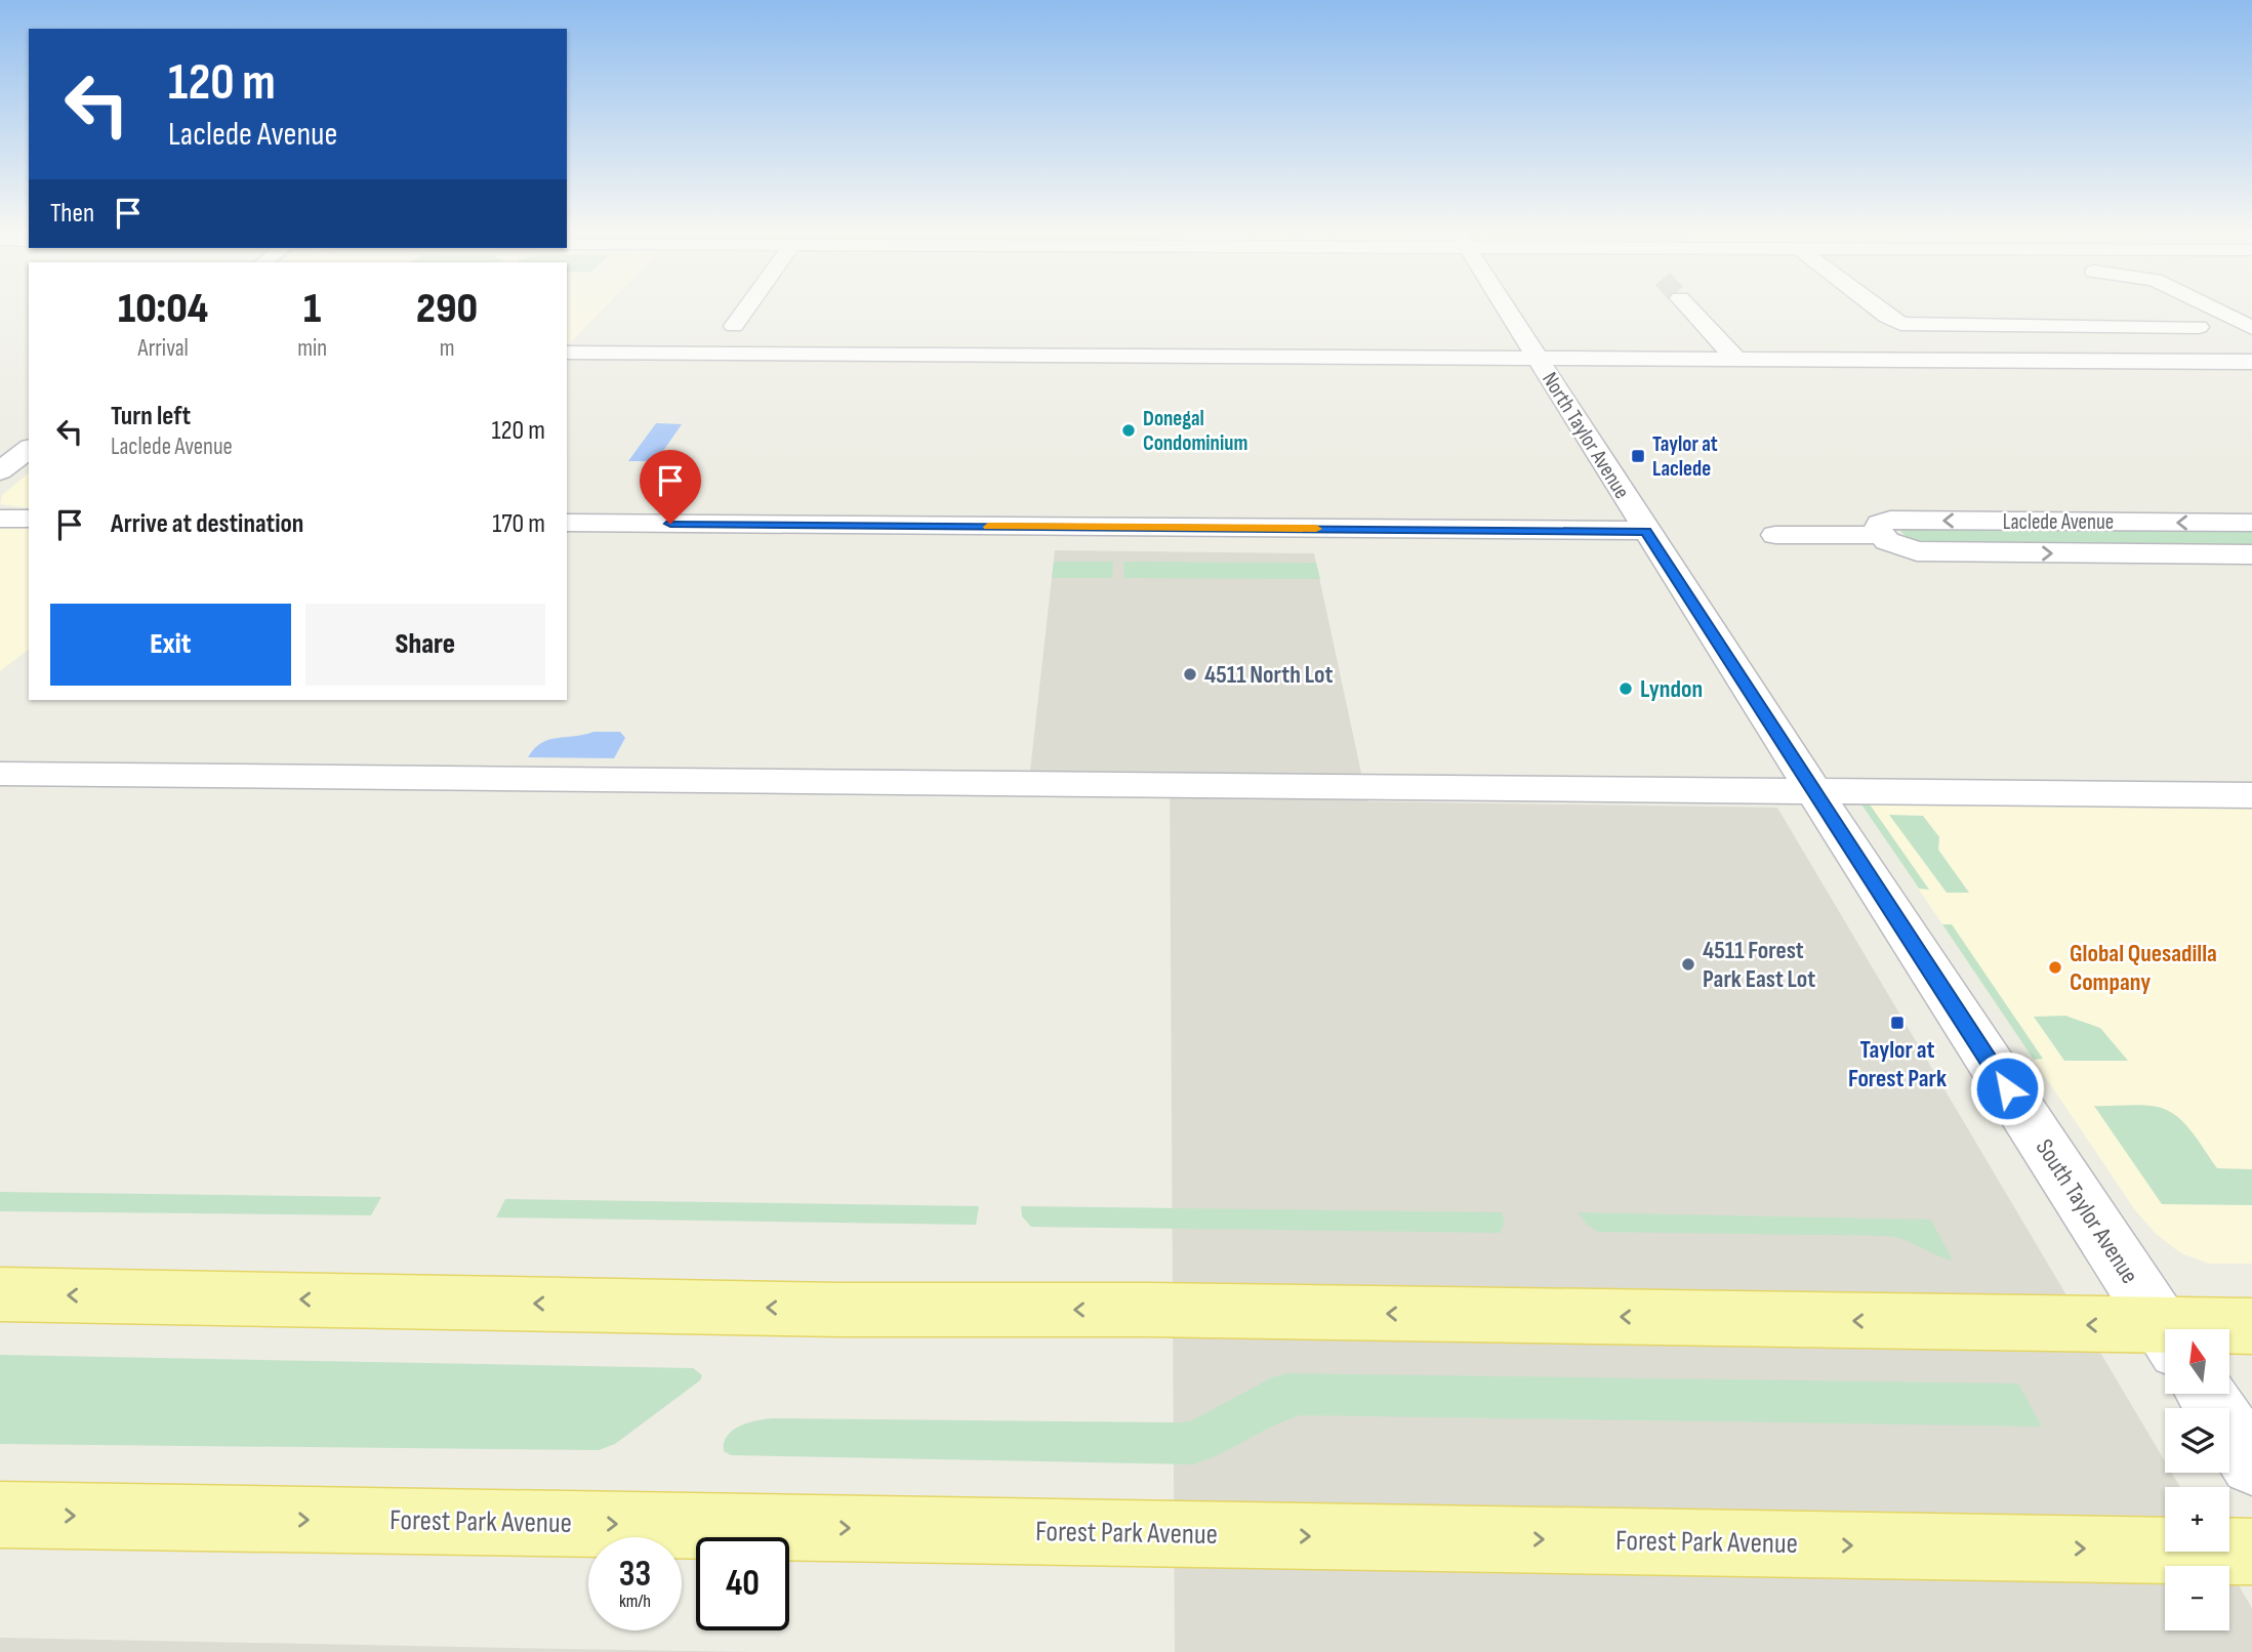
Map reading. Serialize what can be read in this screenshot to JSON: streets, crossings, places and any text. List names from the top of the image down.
{
  "streets": {
    "main road": ["Forest Park Avenue"],
    "street": ["North Taylor Avenue", "Laclede Avenue", "South Taylor Avenue"]
  },
  "crossings": [
    ["North Taylor Avenue", "South Taylor Avenue"]
  ],
  "places": {
    "other": [
      "Donegal Condominium",
      "4511 North Lot",
      "Lyndon",
      "4511 Forest Park East Lot",
      "Global Quesadilla Company"
    ],
    "transit": ["Taylor at Laclede", "Taylor at Forest Park"]
  },
  "north": "top",
  "page": {
    "turn": ["120 m", "Laclede Avenue"],
    "then": "Then",
    "eta": [
      "10:04",
      "Arrival",
      "1",
      "min",
      "290",
      "m"
    ],
    "list": [
      {
        "name": "Turn left",
        "note": "Laclede Avenue",
        "value": "120 m"
      },
      {
        "name": "Arrive at destination",
        "value": "170 m"
      }
    ],
    "buttons": ["Exit", "Share"],
    "map_buttons": ["+", "−"],
    "speed": "33 km/h",
    "limit": "40"
  }
}
